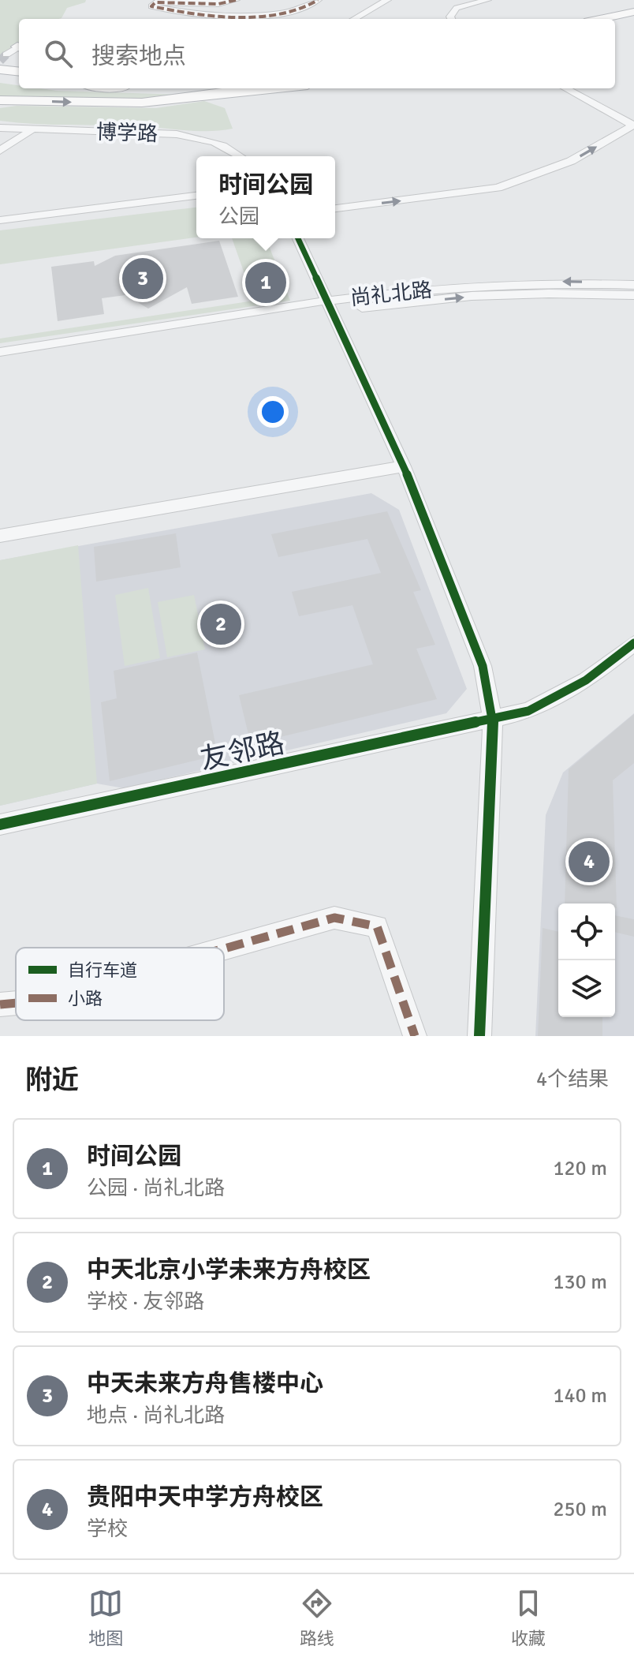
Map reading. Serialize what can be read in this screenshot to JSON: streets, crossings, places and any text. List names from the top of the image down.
{
  "streets": {
    "street": ["博学路", "尚礼北路", "友邻路"]
  },
  "legend": ["自行车道", "小路"],
  "page": {
    "search": "搜索地点",
    "popup": ["时间公园", "公园"],
    "pins": [
      "3",
      "1",
      "2",
      "4"
    ],
    "heading": ["附近", "4个结果"],
    "list": [
      {
        "mark": "1",
        "name": "时间公园",
        "note": "公园 · 尚礼北路",
        "value": "120 m"
      },
      {
        "mark": "2",
        "name": "中天北京小学未来方舟校区",
        "note": "学校 · 友邻路",
        "value": "130 m"
      },
      {
        "mark": "3",
        "name": "中天未来方舟售楼中心",
        "note": "地点 · 尚礼北路",
        "value": "140 m"
      },
      {
        "mark": "4",
        "name": "贵阳中天中学方舟校区",
        "note": "学校",
        "value": "250 m"
      }
    ],
    "nav": ["地图", "路线", "收藏"]
  }
}
